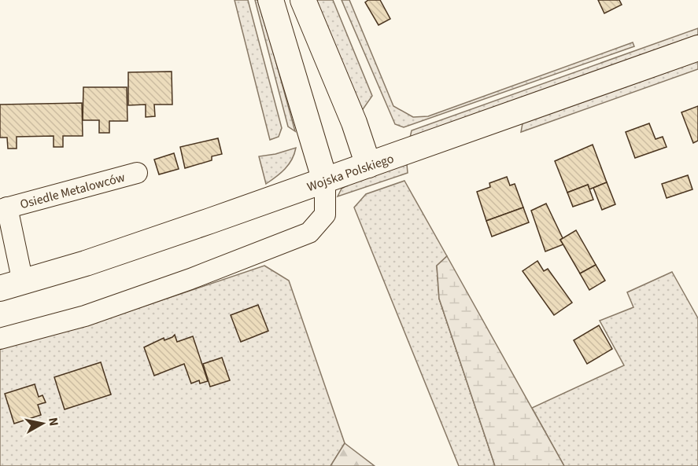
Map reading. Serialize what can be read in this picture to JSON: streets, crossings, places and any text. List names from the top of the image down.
{
  "streets": {
    "street": ["Wojska Polskiego", "Osiedle Metalowców"]
  },
  "crossings": [
    ["Wojska Polskiego", "Osiedle Metalowców"]
  ],
  "north": "right"
}
